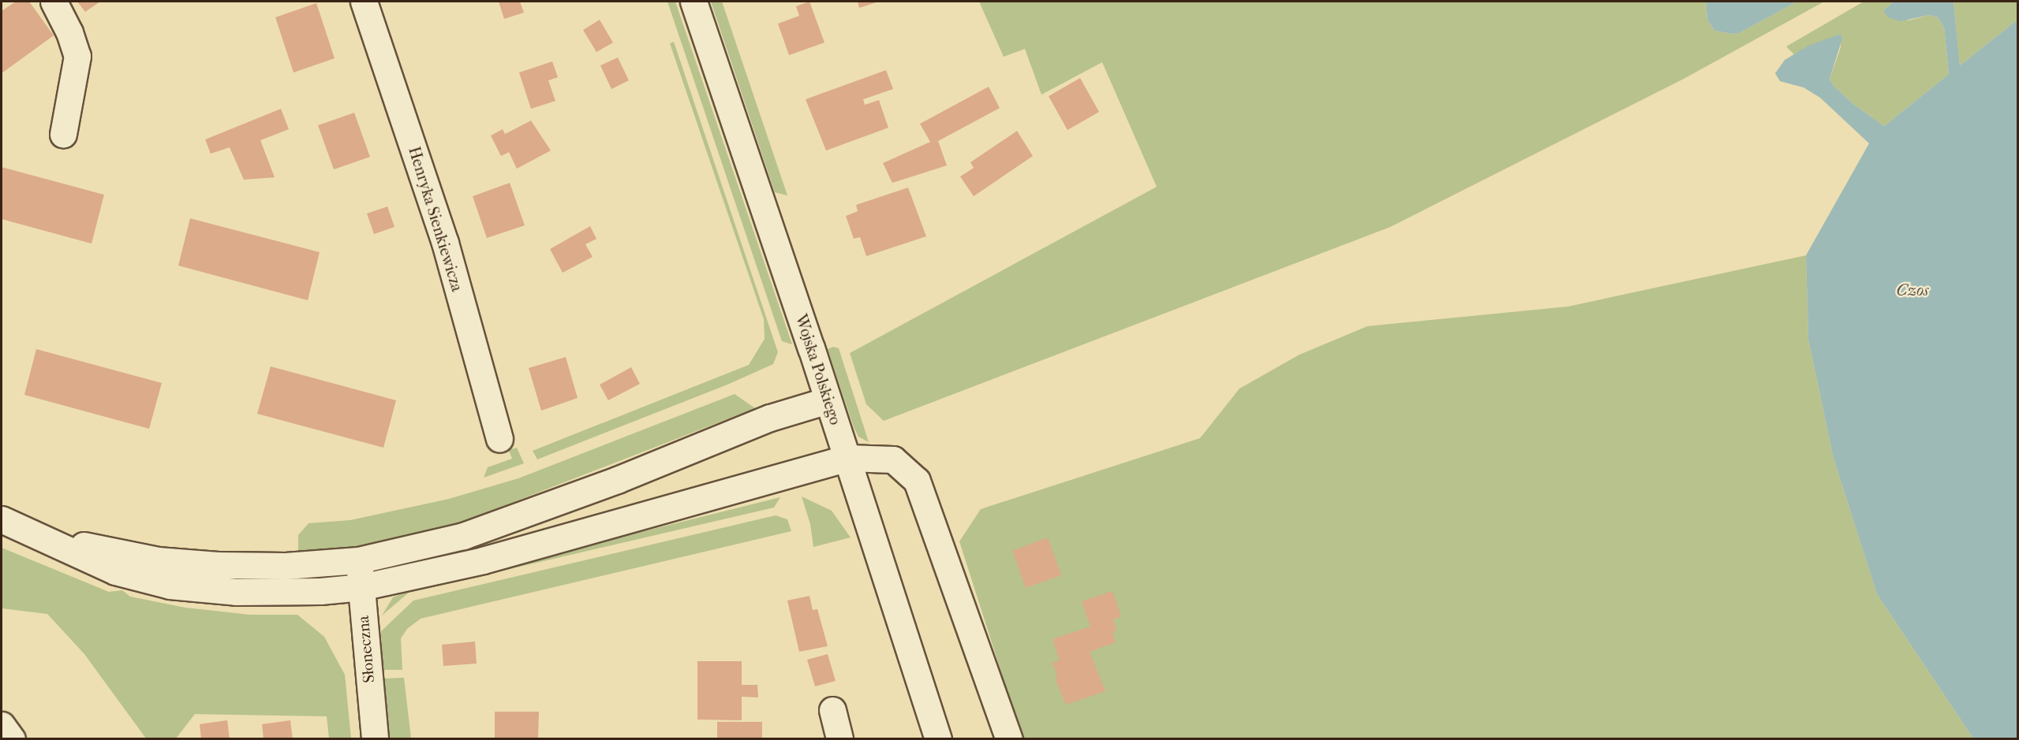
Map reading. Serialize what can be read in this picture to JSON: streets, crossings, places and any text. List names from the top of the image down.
{
  "streets": {
    "street": ["Henryka Sienkiewicza", "Wojska Polskiego", "Słoneczna"]
  },
  "water": ["Czos"]
}
